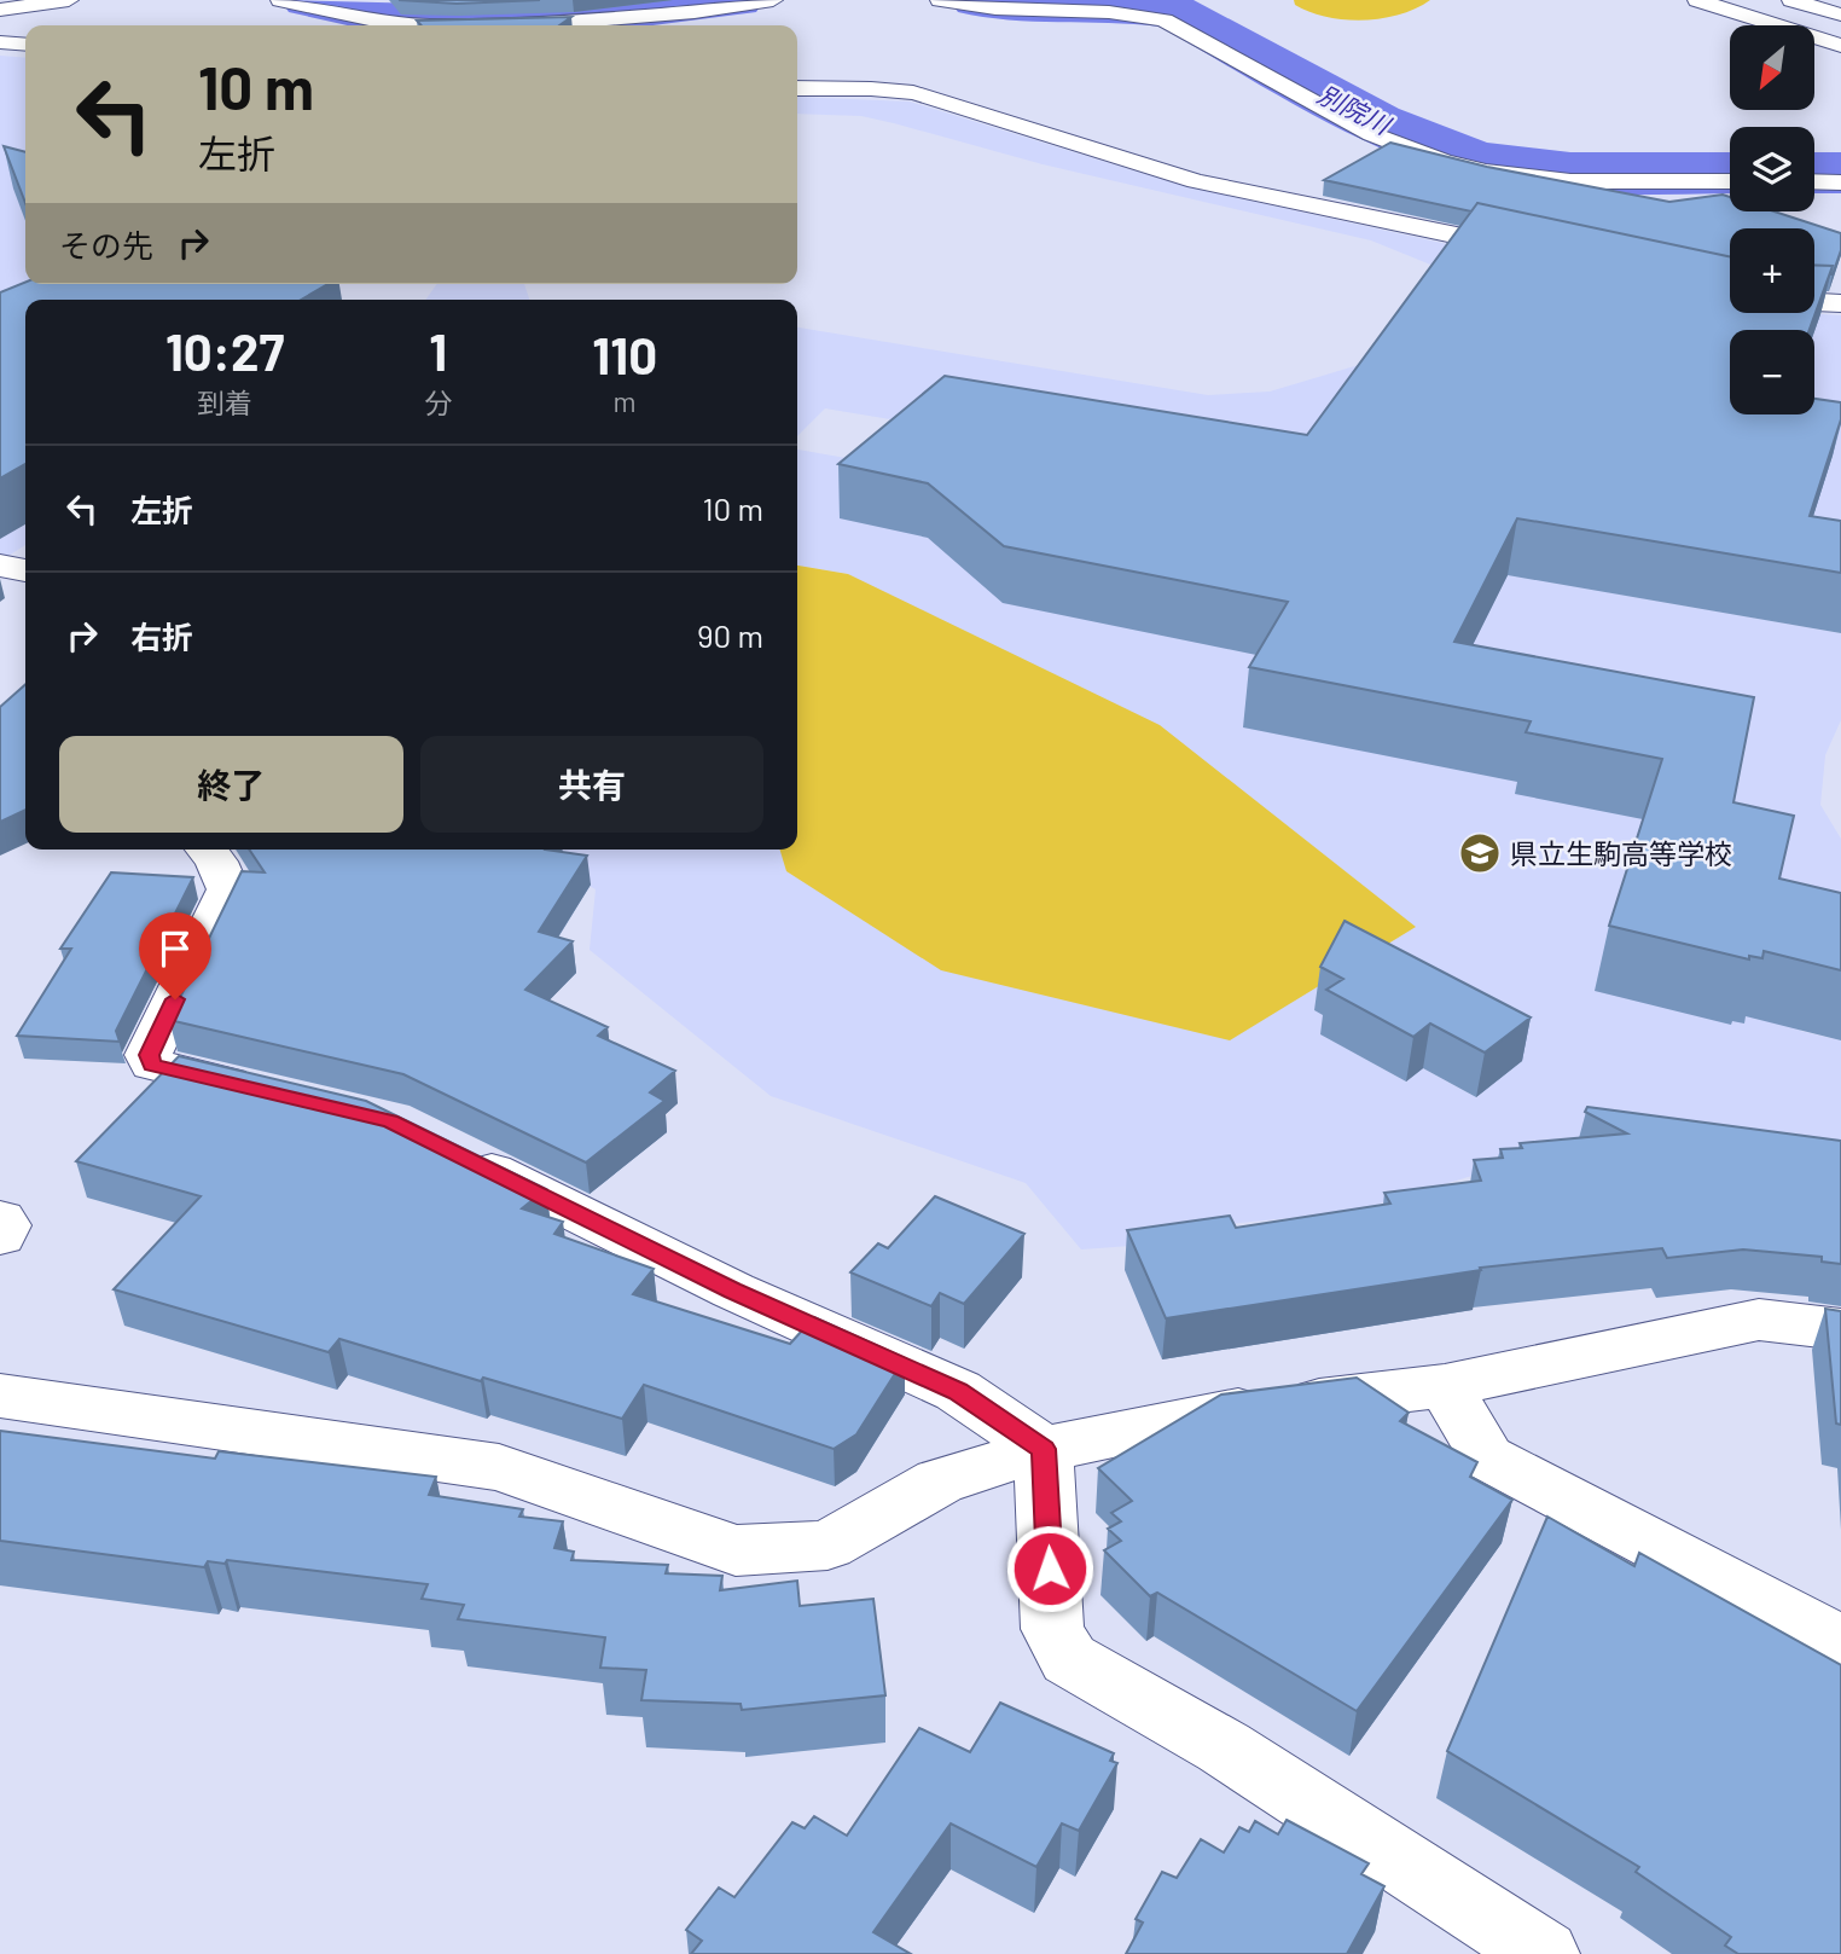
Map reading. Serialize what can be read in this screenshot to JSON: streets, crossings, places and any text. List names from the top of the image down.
{
  "water": ["別院川"],
  "places": {
    "school or university": ["県立生駒高等学校"]
  },
  "north": "bottom left",
  "page": {
    "map_buttons": ["+", "−"],
    "turn": ["10 m", "左折"],
    "then": "その先",
    "eta": [
      "10:27",
      "到着",
      "1",
      "分",
      "110",
      "m"
    ],
    "list": [
      {
        "name": "左折",
        "value": "10 m"
      },
      {
        "name": "右折",
        "value": "90 m"
      }
    ],
    "buttons": ["終了", "共有"]
  }
}
